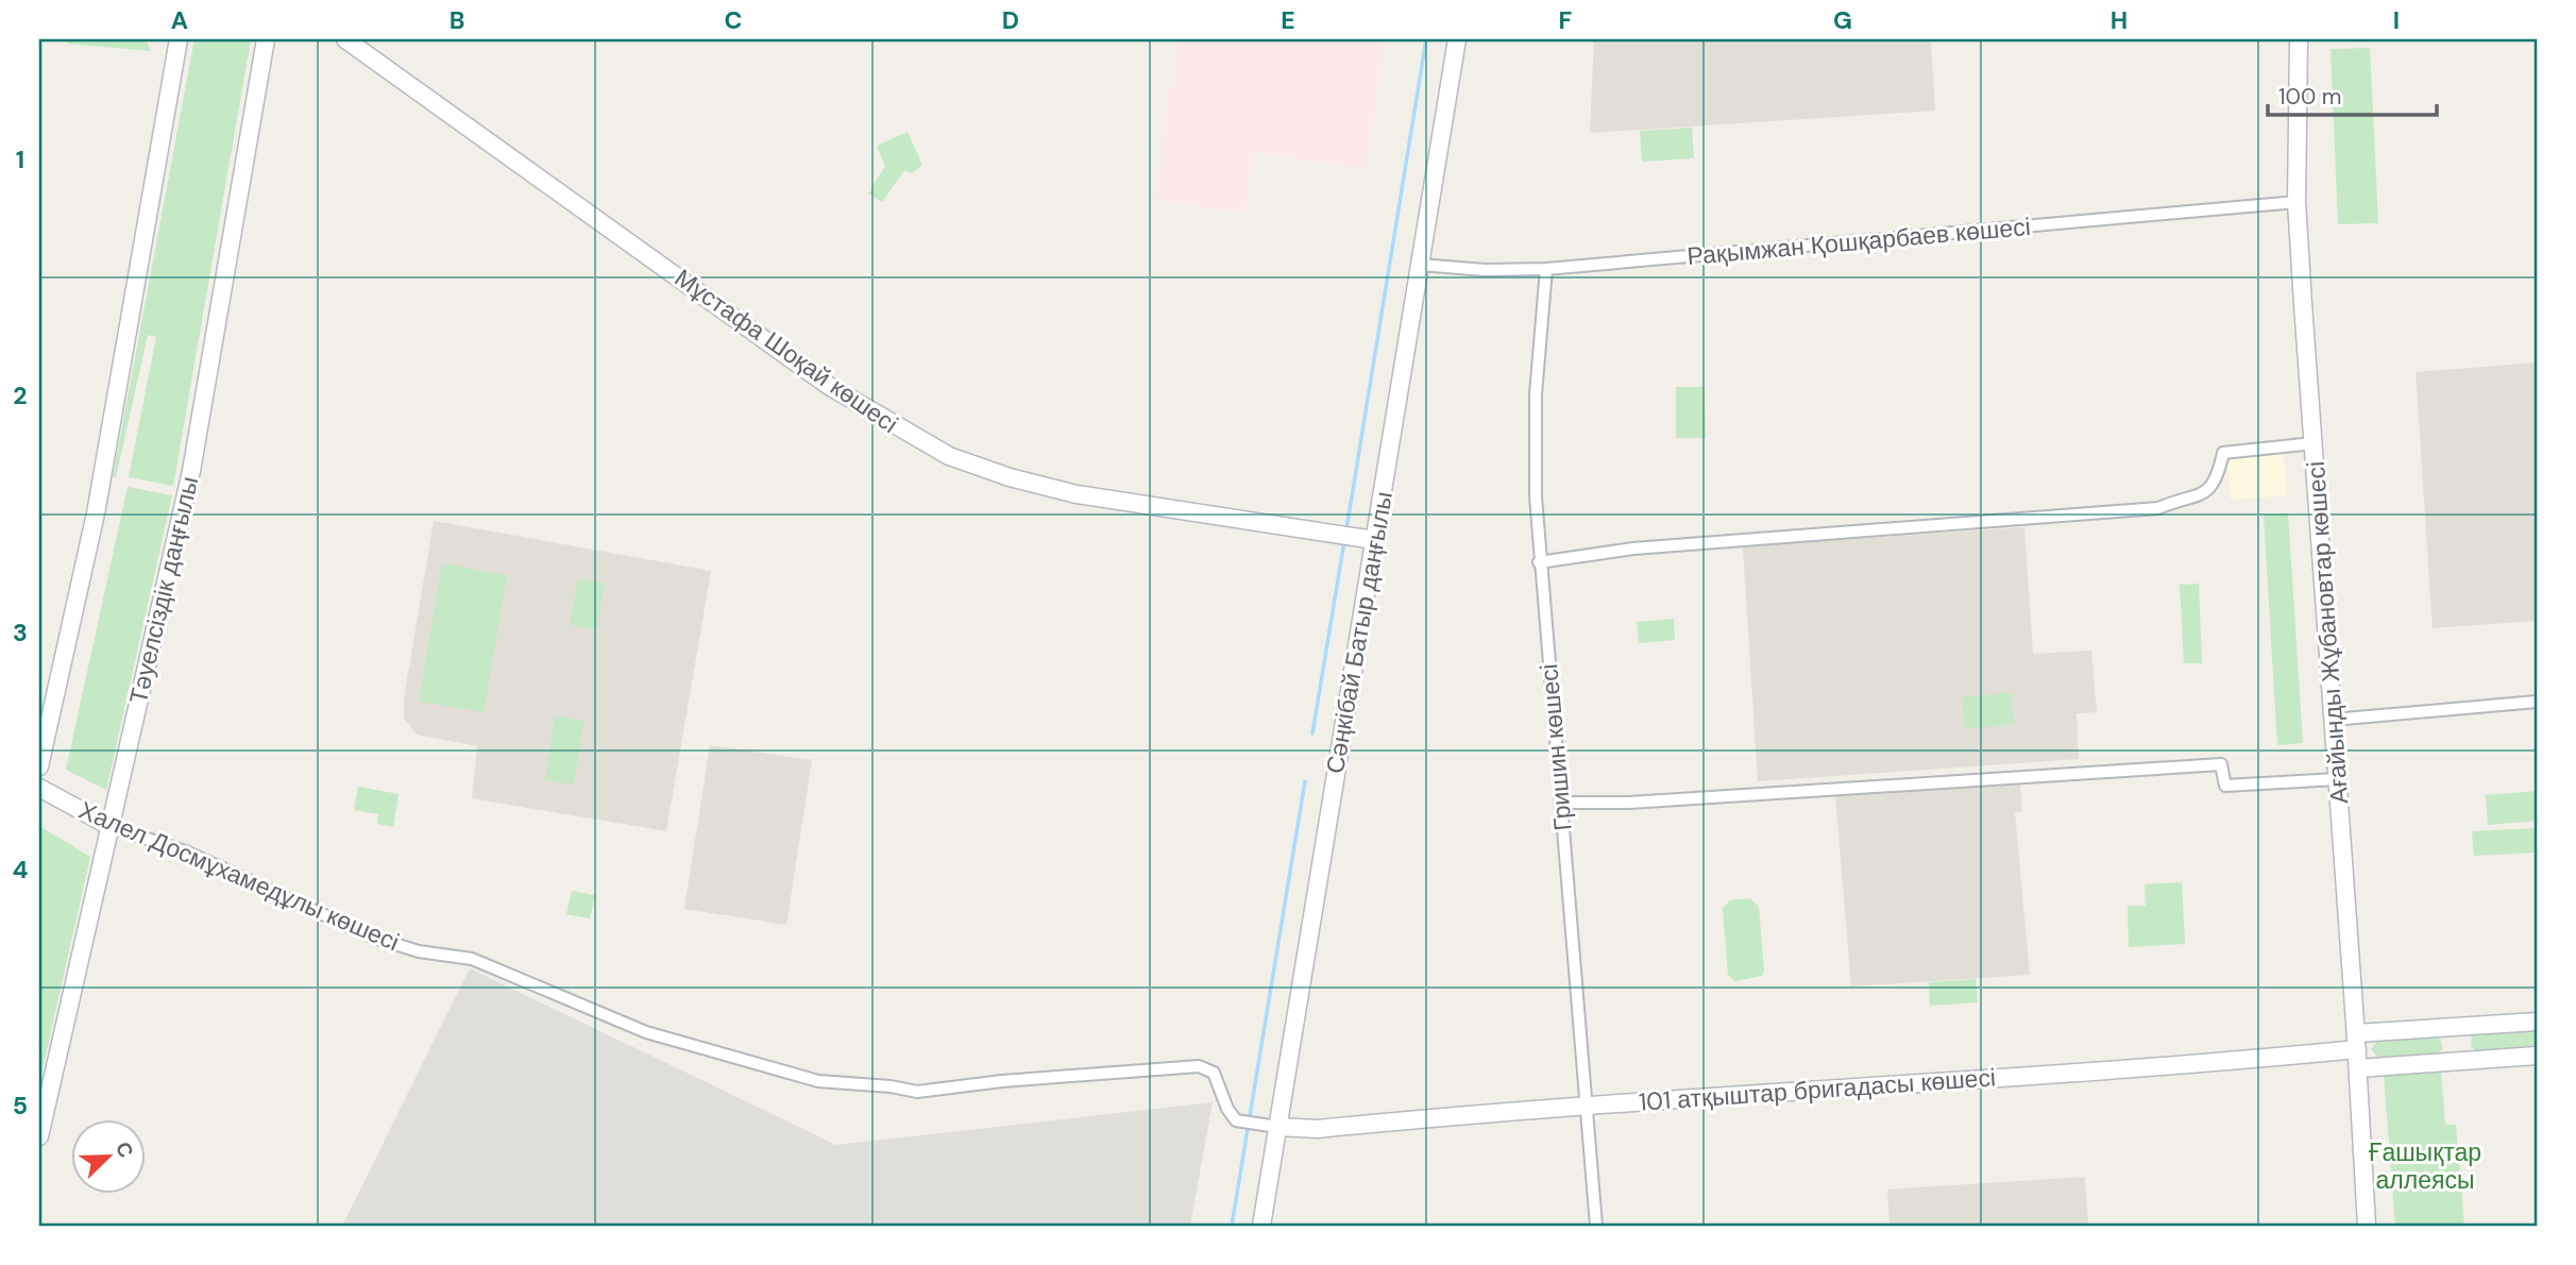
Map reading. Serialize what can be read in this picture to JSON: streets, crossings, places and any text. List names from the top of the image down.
{
  "streets": {
    "street": [
      "Рақымжан Қошқарбаев көшесі",
      "Мұстафа Шоқай көшесі",
      "Тәуелсіздік даңғылы",
      "Сәңкібай Батыр даңғылы",
      "Ағайынды Жұбановтар көшесі",
      "Гришин көшесі",
      "Халел Досмұхамедұлы көшесі",
      "101 атқыштар бригадасы көшесі"
    ]
  },
  "crossings": [
    ["Рақымжан Қошқарбаев көшесі", "Сәңкібай Батыр даңғылы"],
    ["Рақымжан Қошқарбаев көшесі", "Ағайынды Жұбановтар көшесі"],
    ["Рақымжан Қошқарбаев көшесі", "Гришин көшесі"],
    ["Мұстафа Шоқай көшесі", "Сәңкібай Батыр даңғылы"],
    ["Тәуелсіздік даңғылы", "Халел Досмұхамедұлы көшесі"],
    ["Сәңкібай Батыр даңғылы", "Халел Досмұхамедұлы көшесі"],
    ["Сәңкібай Батыр даңғылы", "101 атқыштар бригадасы көшесі"],
    ["Ағайынды Жұбановтар көшесі", "101 атқыштар бригадасы көшесі"],
    ["Гришин көшесі", "101 атқыштар бригадасы көшесі"],
    ["Халел Досмұхамедұлы көшесі", "101 атқыштар бригадасы көшесі"]
  ],
  "parks": ["Ғашықтар аллеясы"],
  "scale_bar": "100 m",
  "north": "top right",
  "grid": {
    "columns": [
      "A",
      "B",
      "C",
      "D",
      "E",
      "F",
      "G",
      "H",
      "I"
    ],
    "rows": [
      "1",
      "2",
      "3",
      "4",
      "5"
    ]
  }
}
